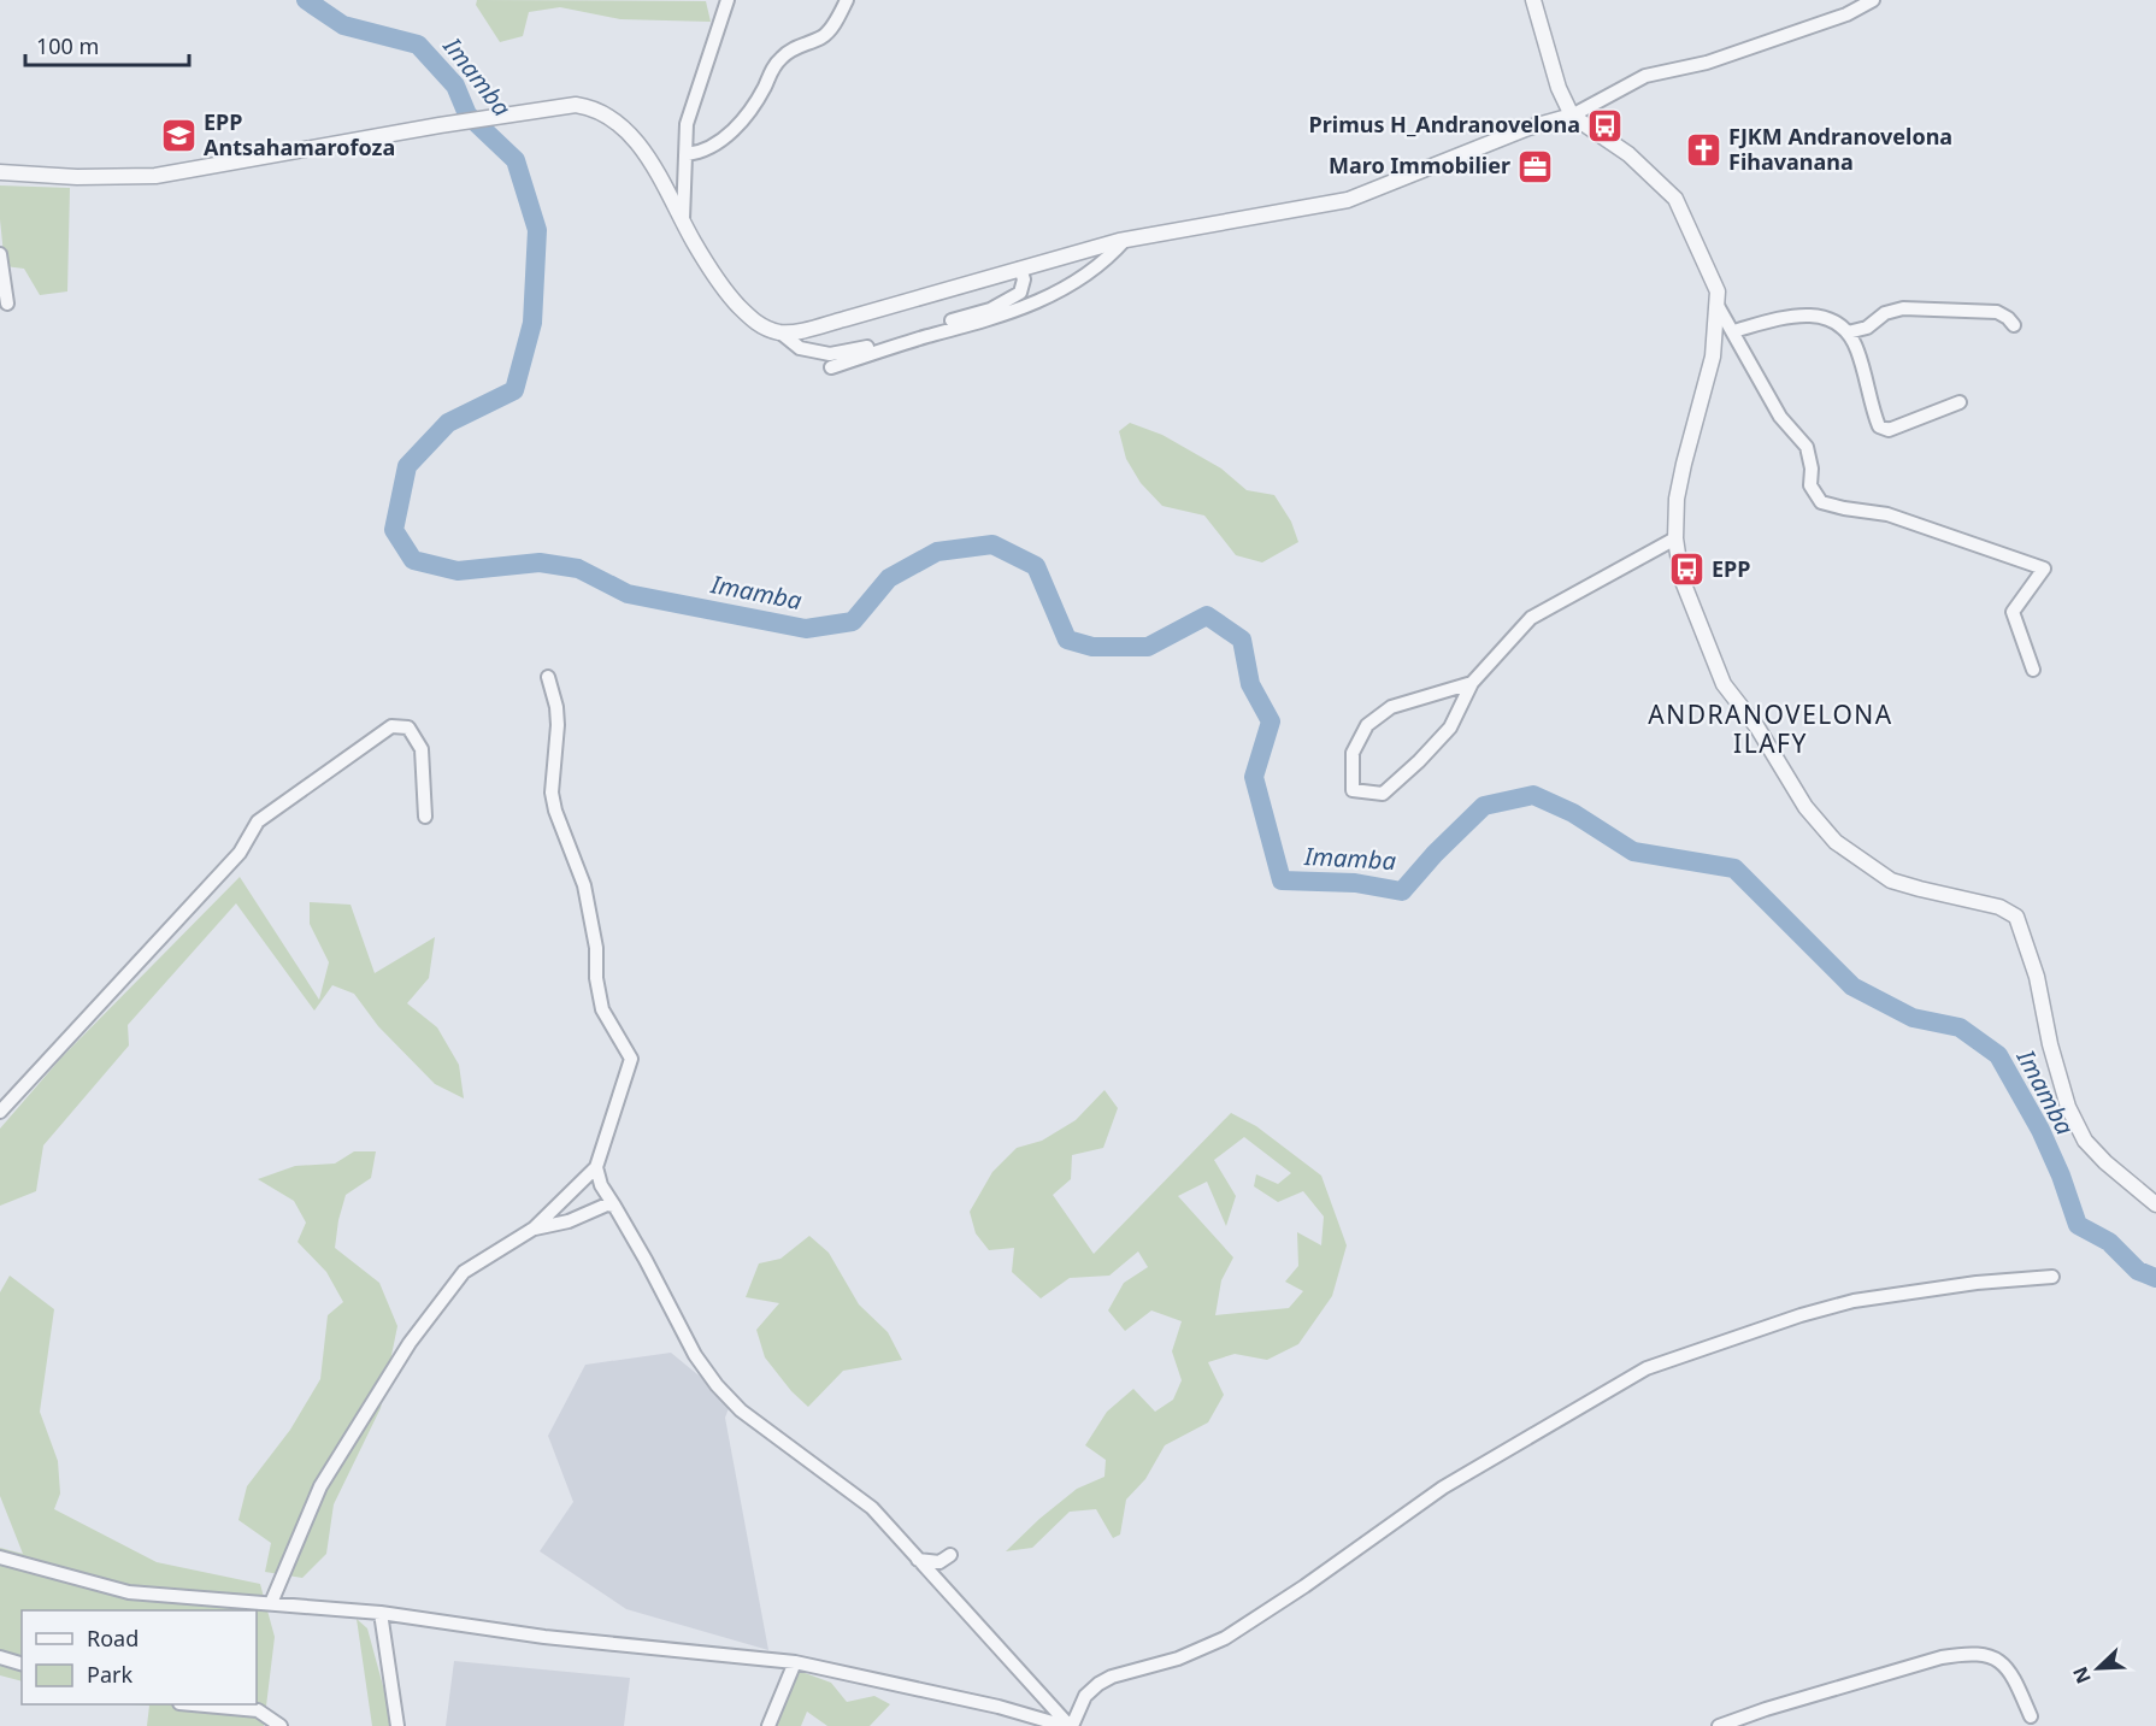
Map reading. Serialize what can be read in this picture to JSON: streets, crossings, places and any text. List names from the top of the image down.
{
  "districts": ["ANDRANOVELONA ILAFY"],
  "water": ["Imamba"],
  "places": {
    "bus stop": ["Primus H_Andranovelona", "EPP"],
    "school or university": ["EPP Antsahamarofoza"],
    "church": ["FJKM Andranovelona Fihavanana"],
    "office": ["Maro Immobilier"]
  },
  "legend": ["Road", "Park"],
  "scale_bar": "100 m",
  "north": "bottom left"
}
